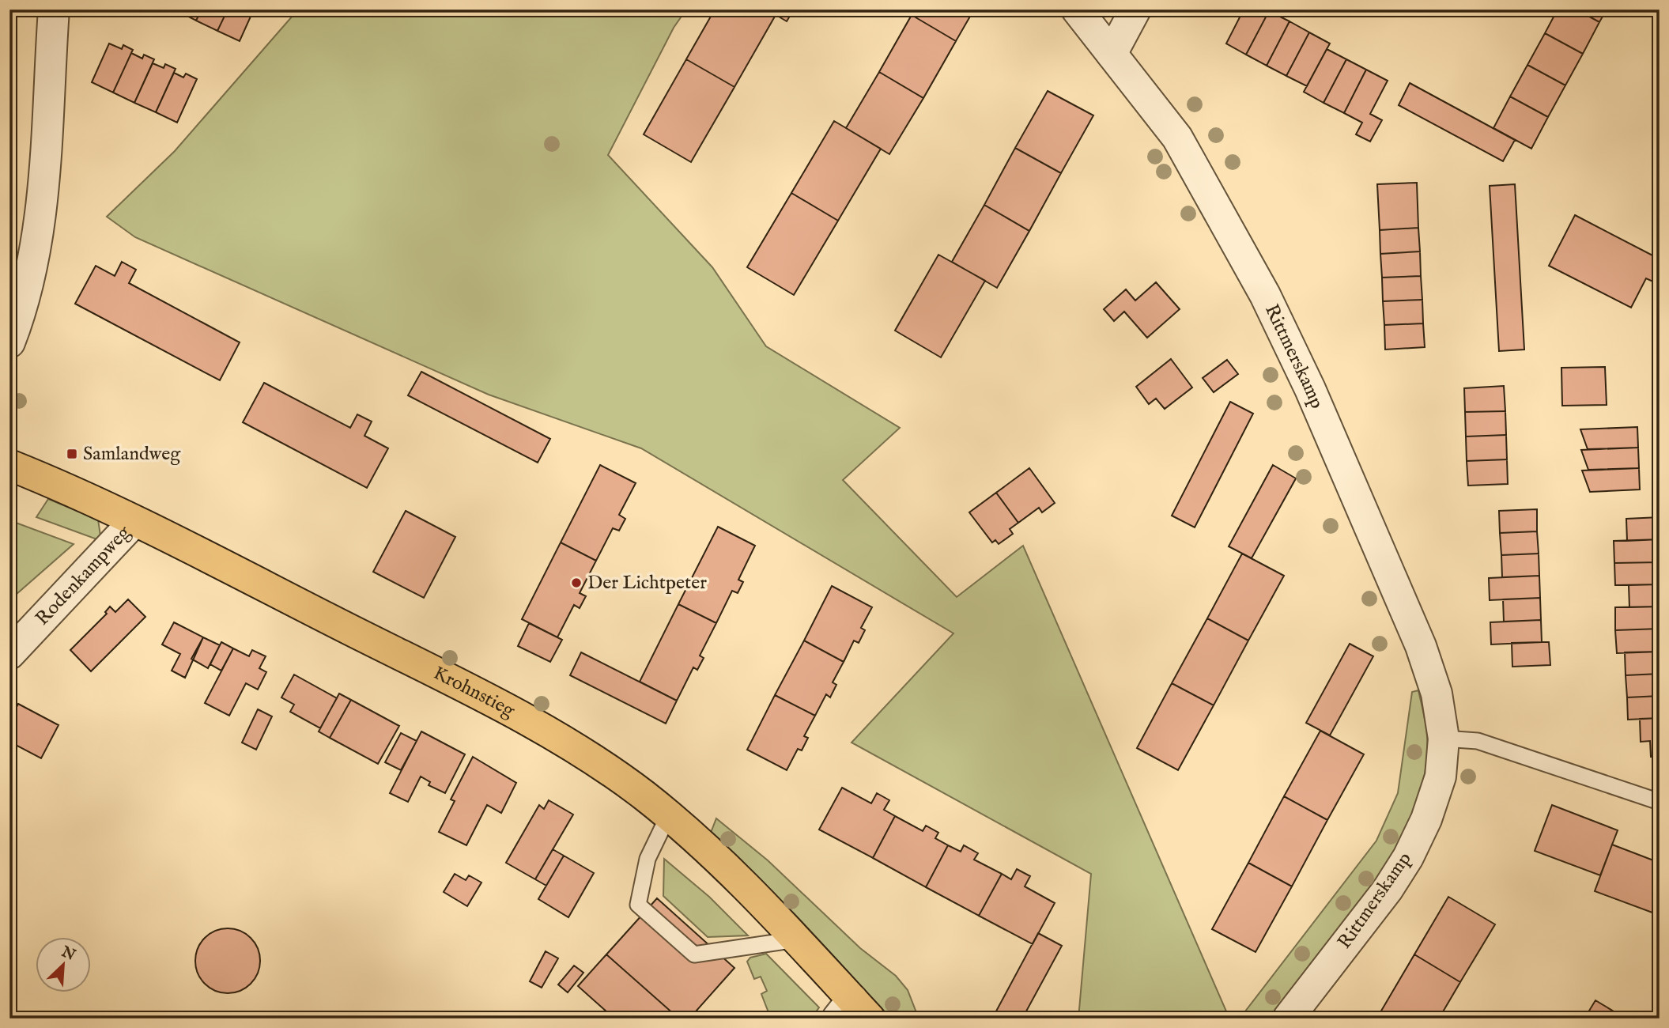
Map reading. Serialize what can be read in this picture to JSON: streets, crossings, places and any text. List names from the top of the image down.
{
  "streets": {
    "main road": ["Krohnstieg"],
    "street": ["Rittmerskamp", "Rodenkampweg"]
  },
  "crossings": [
    ["Rodenkampweg", "Krohnstieg"]
  ],
  "places": {
    "transit": ["Samlandweg"],
    "other": ["Der Lichtpeter"]
  },
  "north": "top right"
}
